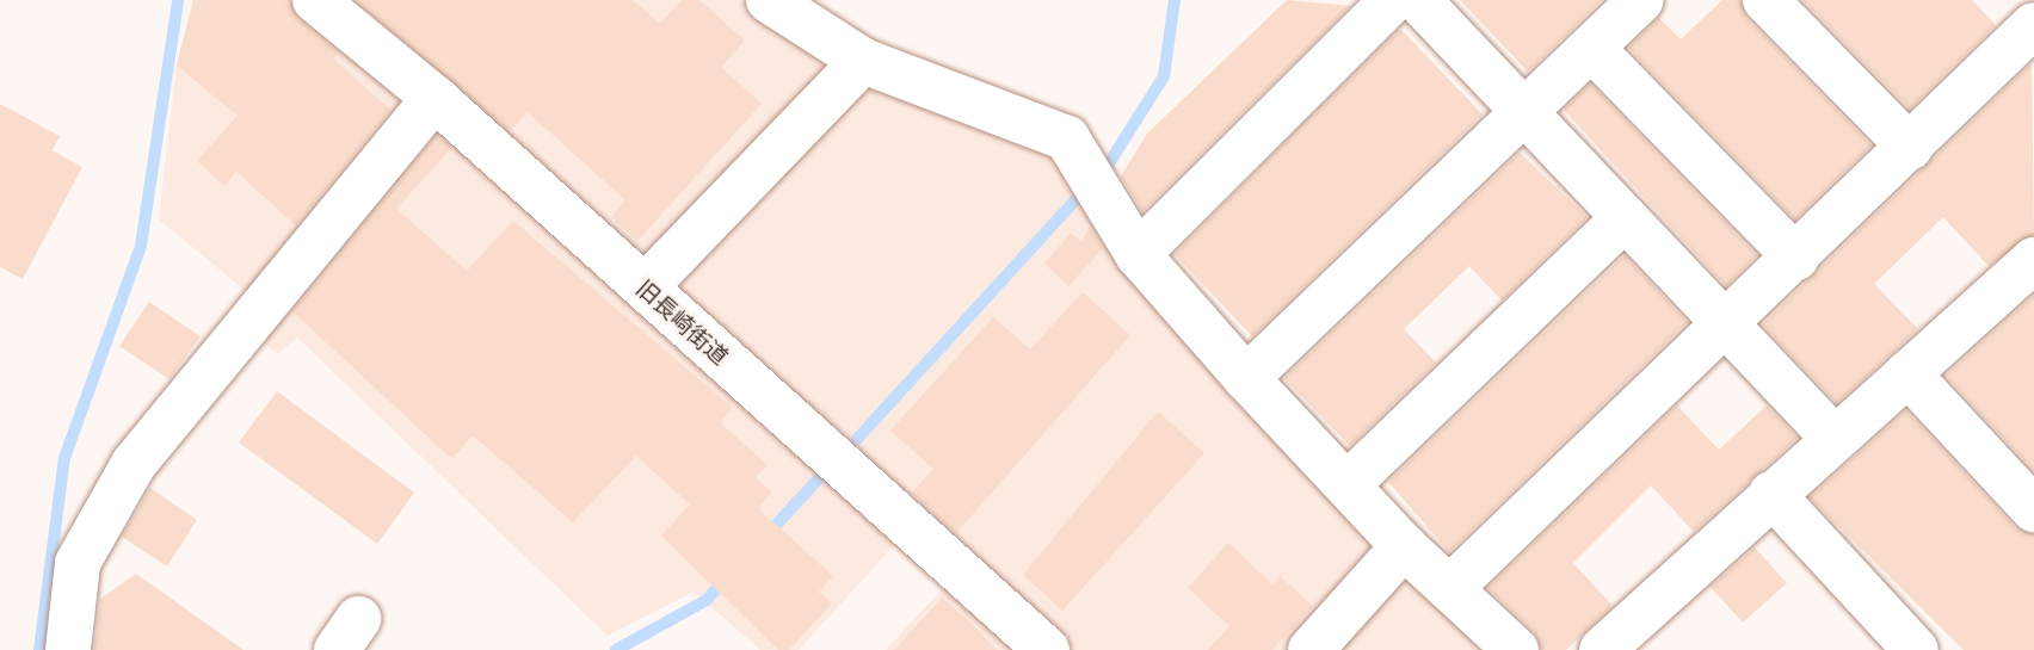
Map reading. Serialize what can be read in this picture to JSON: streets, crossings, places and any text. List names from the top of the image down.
{
  "streets": {
    "street": ["旧長崎街道"]
  }
}
